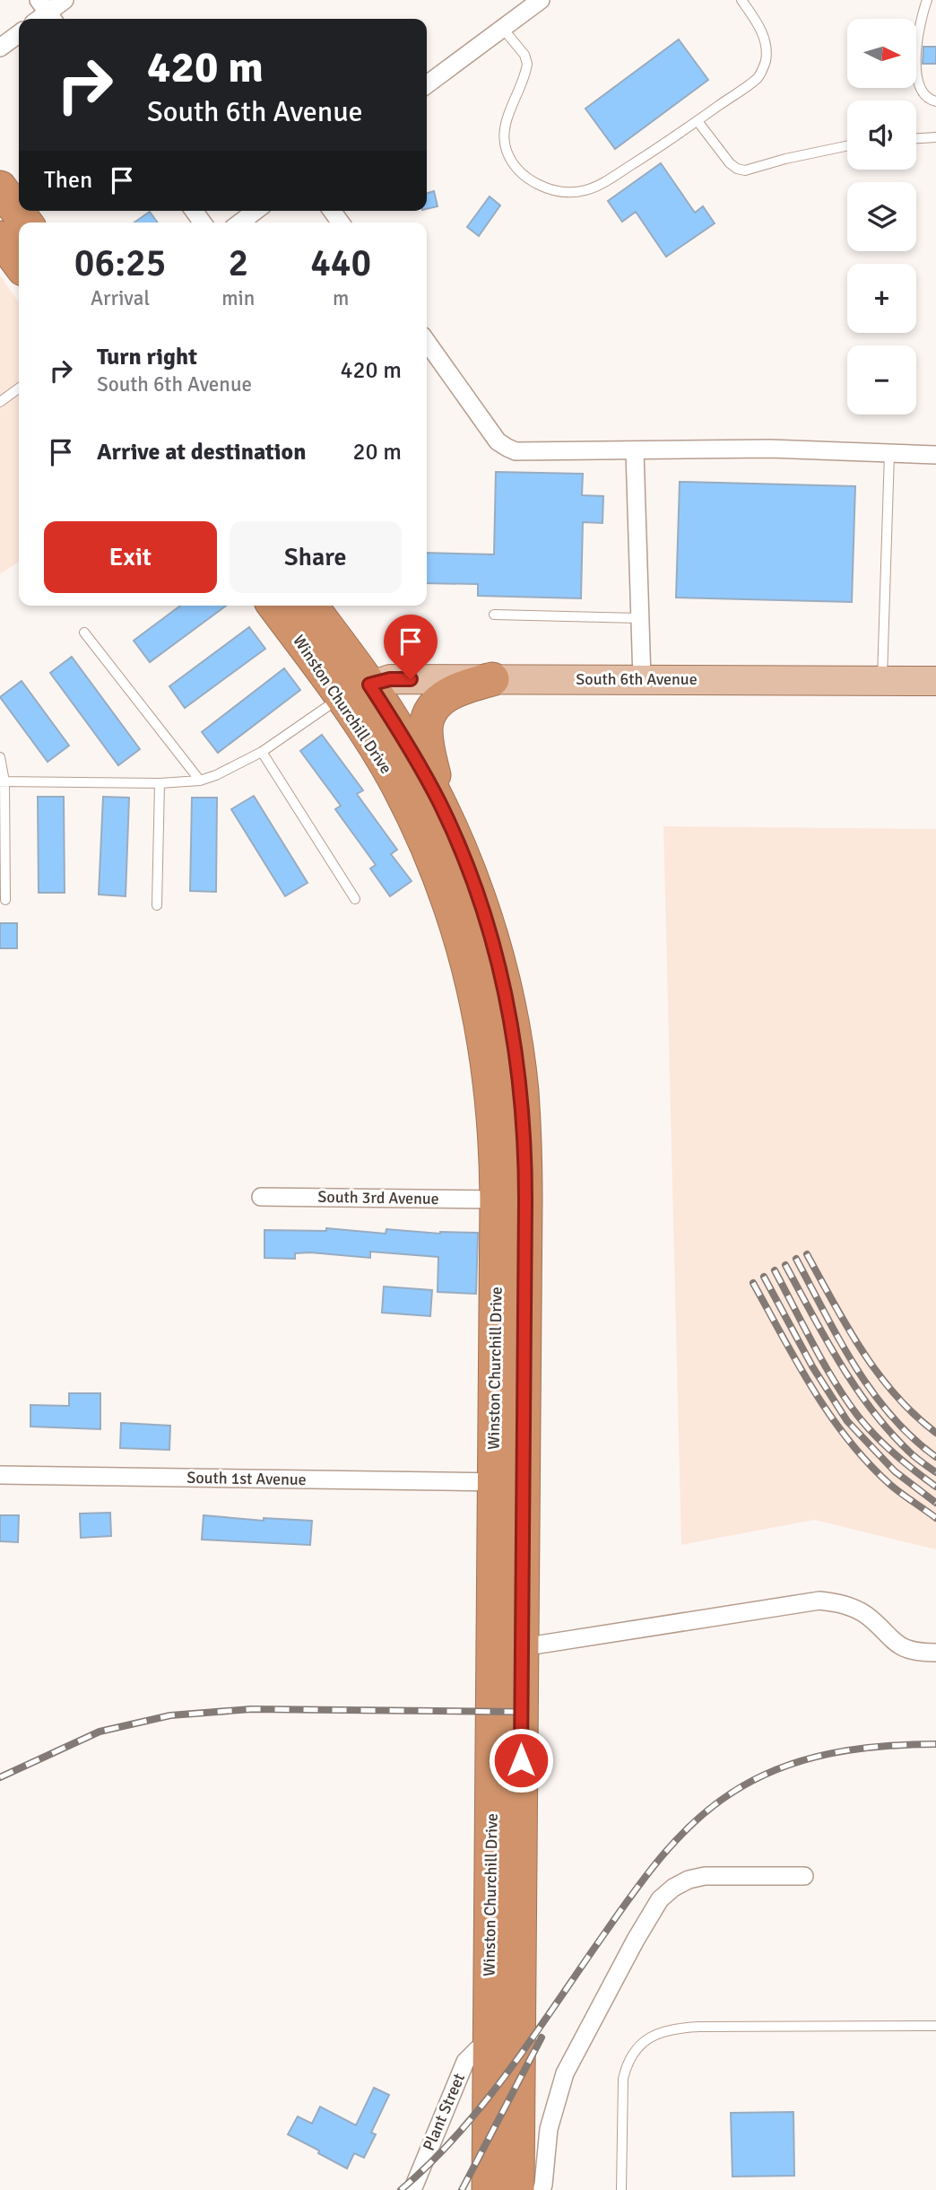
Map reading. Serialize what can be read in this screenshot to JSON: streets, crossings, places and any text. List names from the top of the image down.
{
  "streets": {
    "highway": ["Winston Churchill Drive"],
    "main road": ["South 6th Avenue"],
    "street": ["South 3rd Avenue", "South 1st Avenue", "Plant Street"]
  },
  "crossings": [
    ["South 6th Avenue", "Winston Churchill Drive"],
    ["Winston Churchill Drive", "South 3rd Avenue"],
    ["Winston Churchill Drive", "South 1st Avenue"],
    ["Winston Churchill Drive", "Plant Street"]
  ],
  "north": "right",
  "page": {
    "map_buttons": ["+", "−"],
    "turn": ["420 m", "South 6th Avenue"],
    "then": "Then",
    "eta": [
      "06:25",
      "Arrival",
      "2",
      "min",
      "440",
      "m"
    ],
    "list": [
      {
        "name": "Turn right",
        "note": "South 6th Avenue",
        "value": "420 m"
      },
      {
        "name": "Arrive at destination",
        "value": "20 m"
      }
    ],
    "buttons": ["Exit", "Share"]
  }
}
